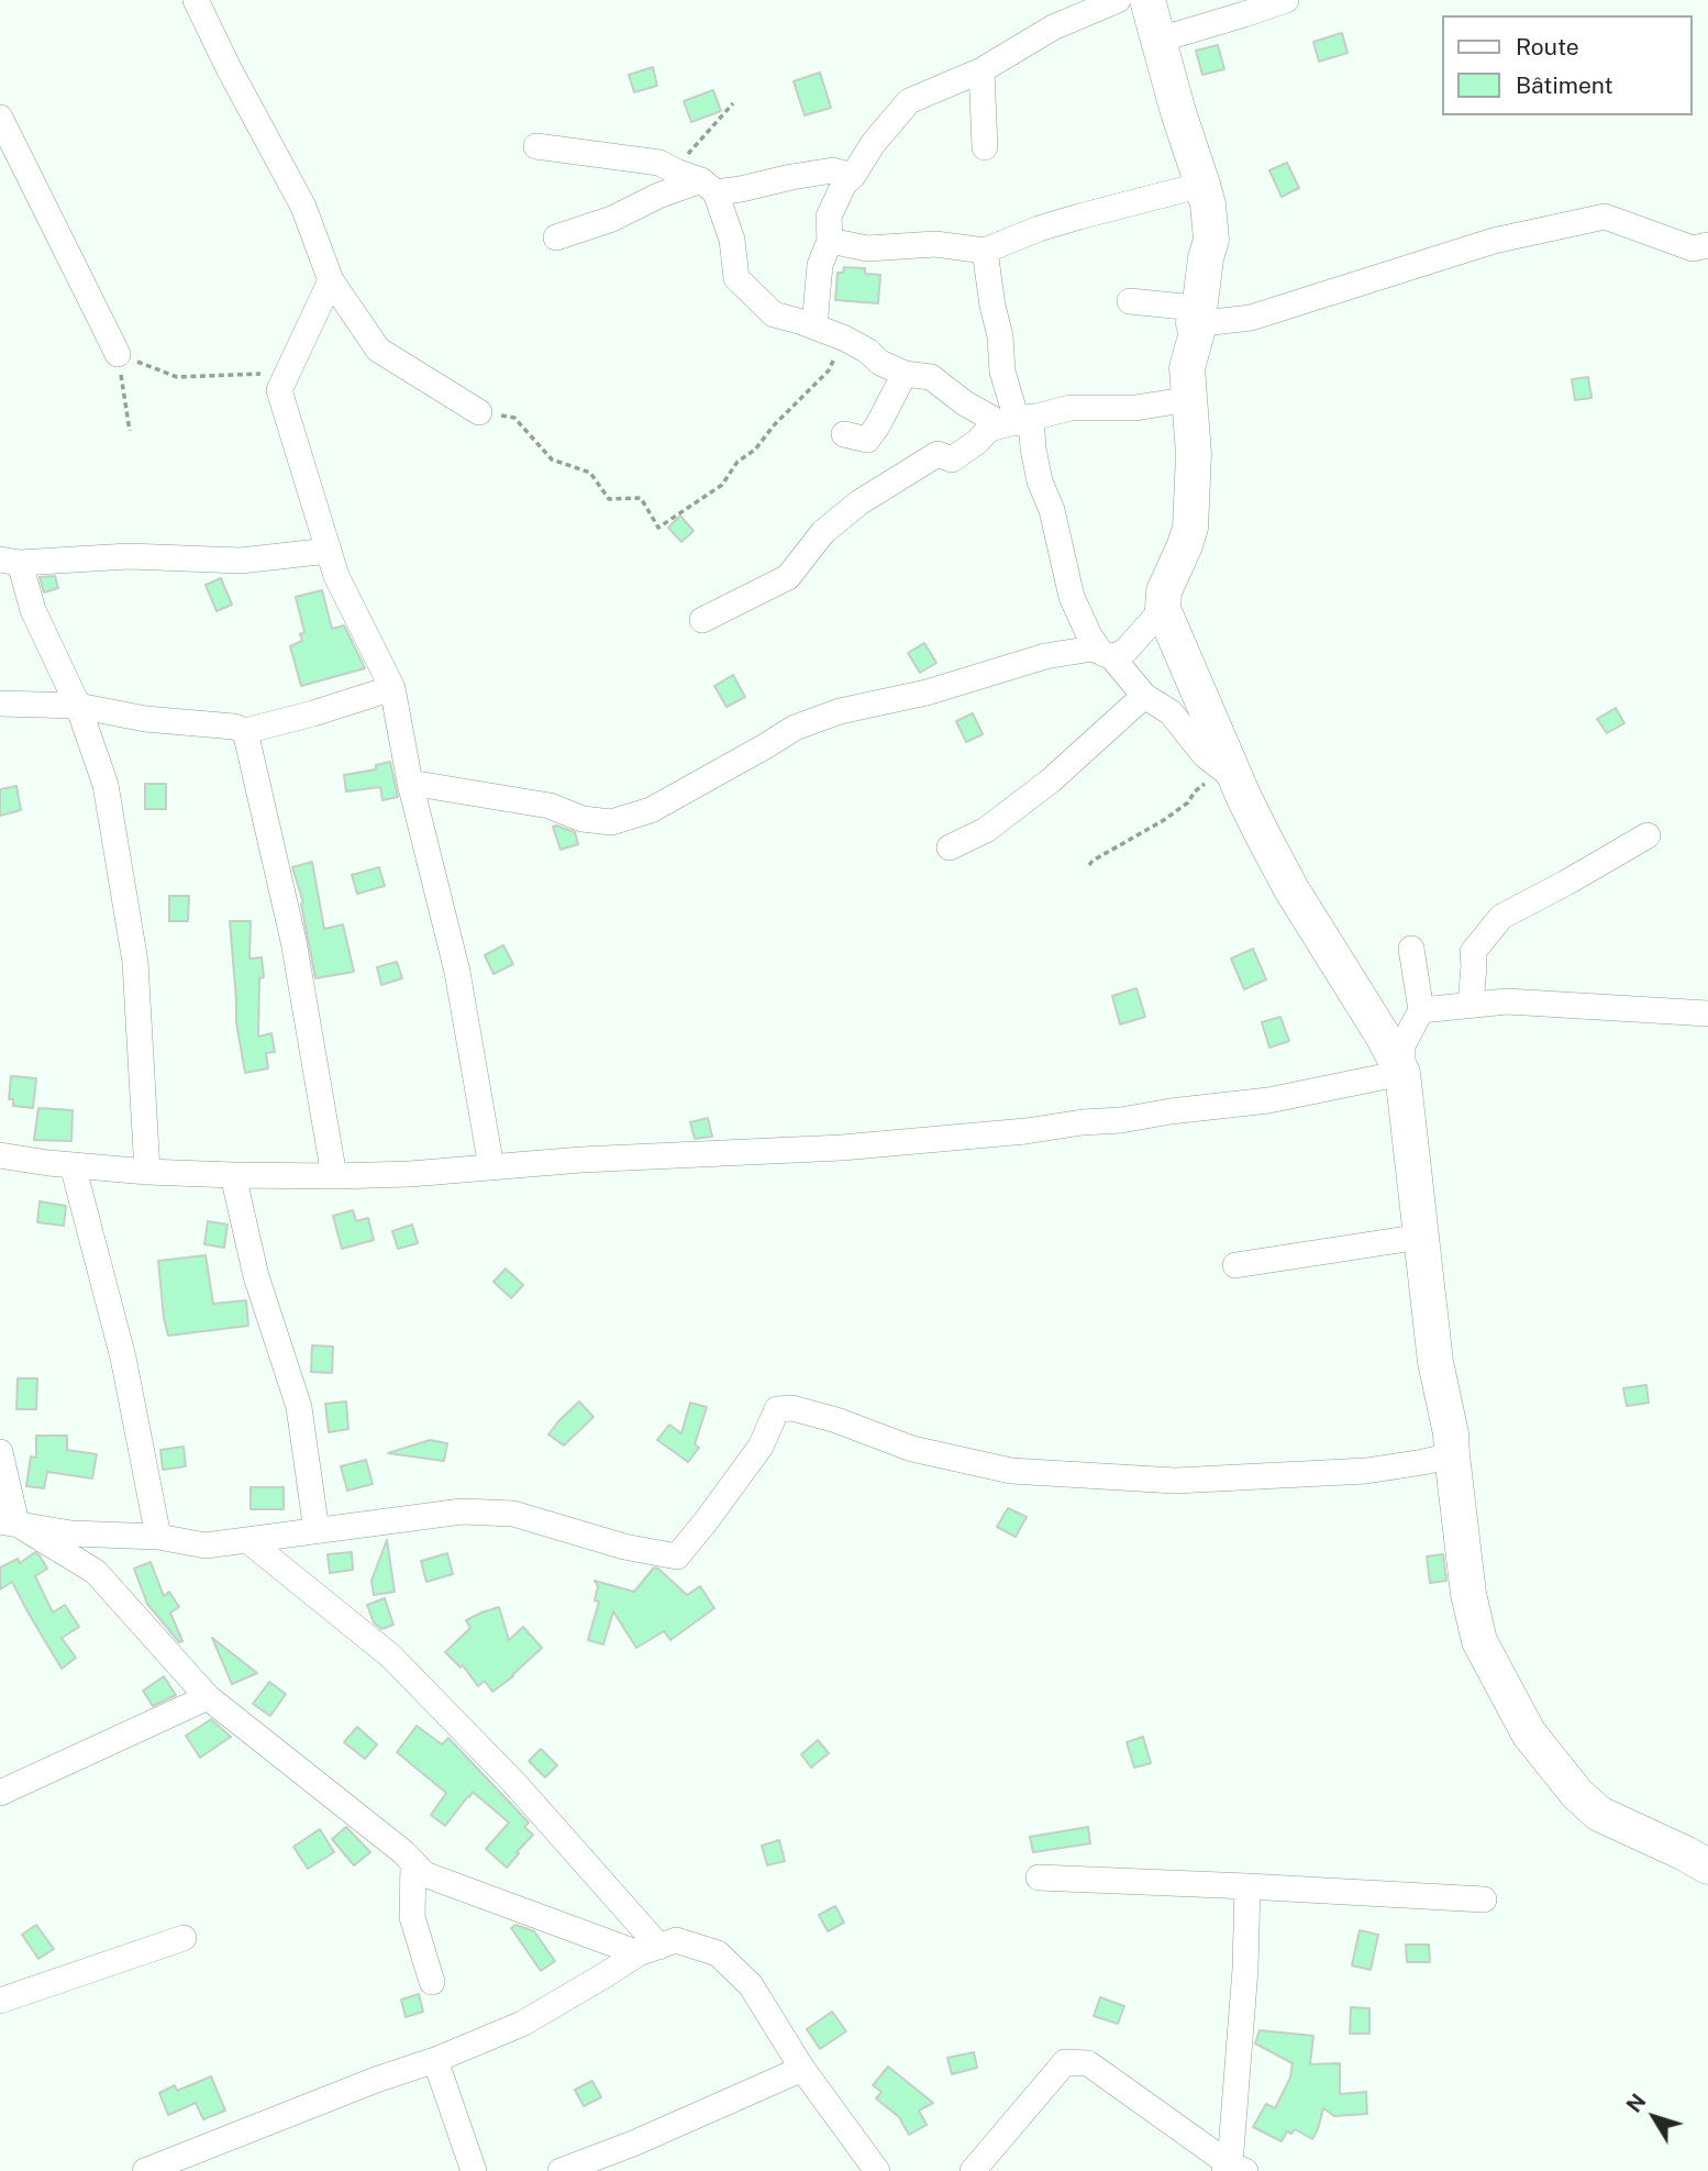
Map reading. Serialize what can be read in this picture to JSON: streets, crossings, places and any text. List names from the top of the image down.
{
  "legend": ["Route", "Bâtiment"],
  "north": "top left"
}
